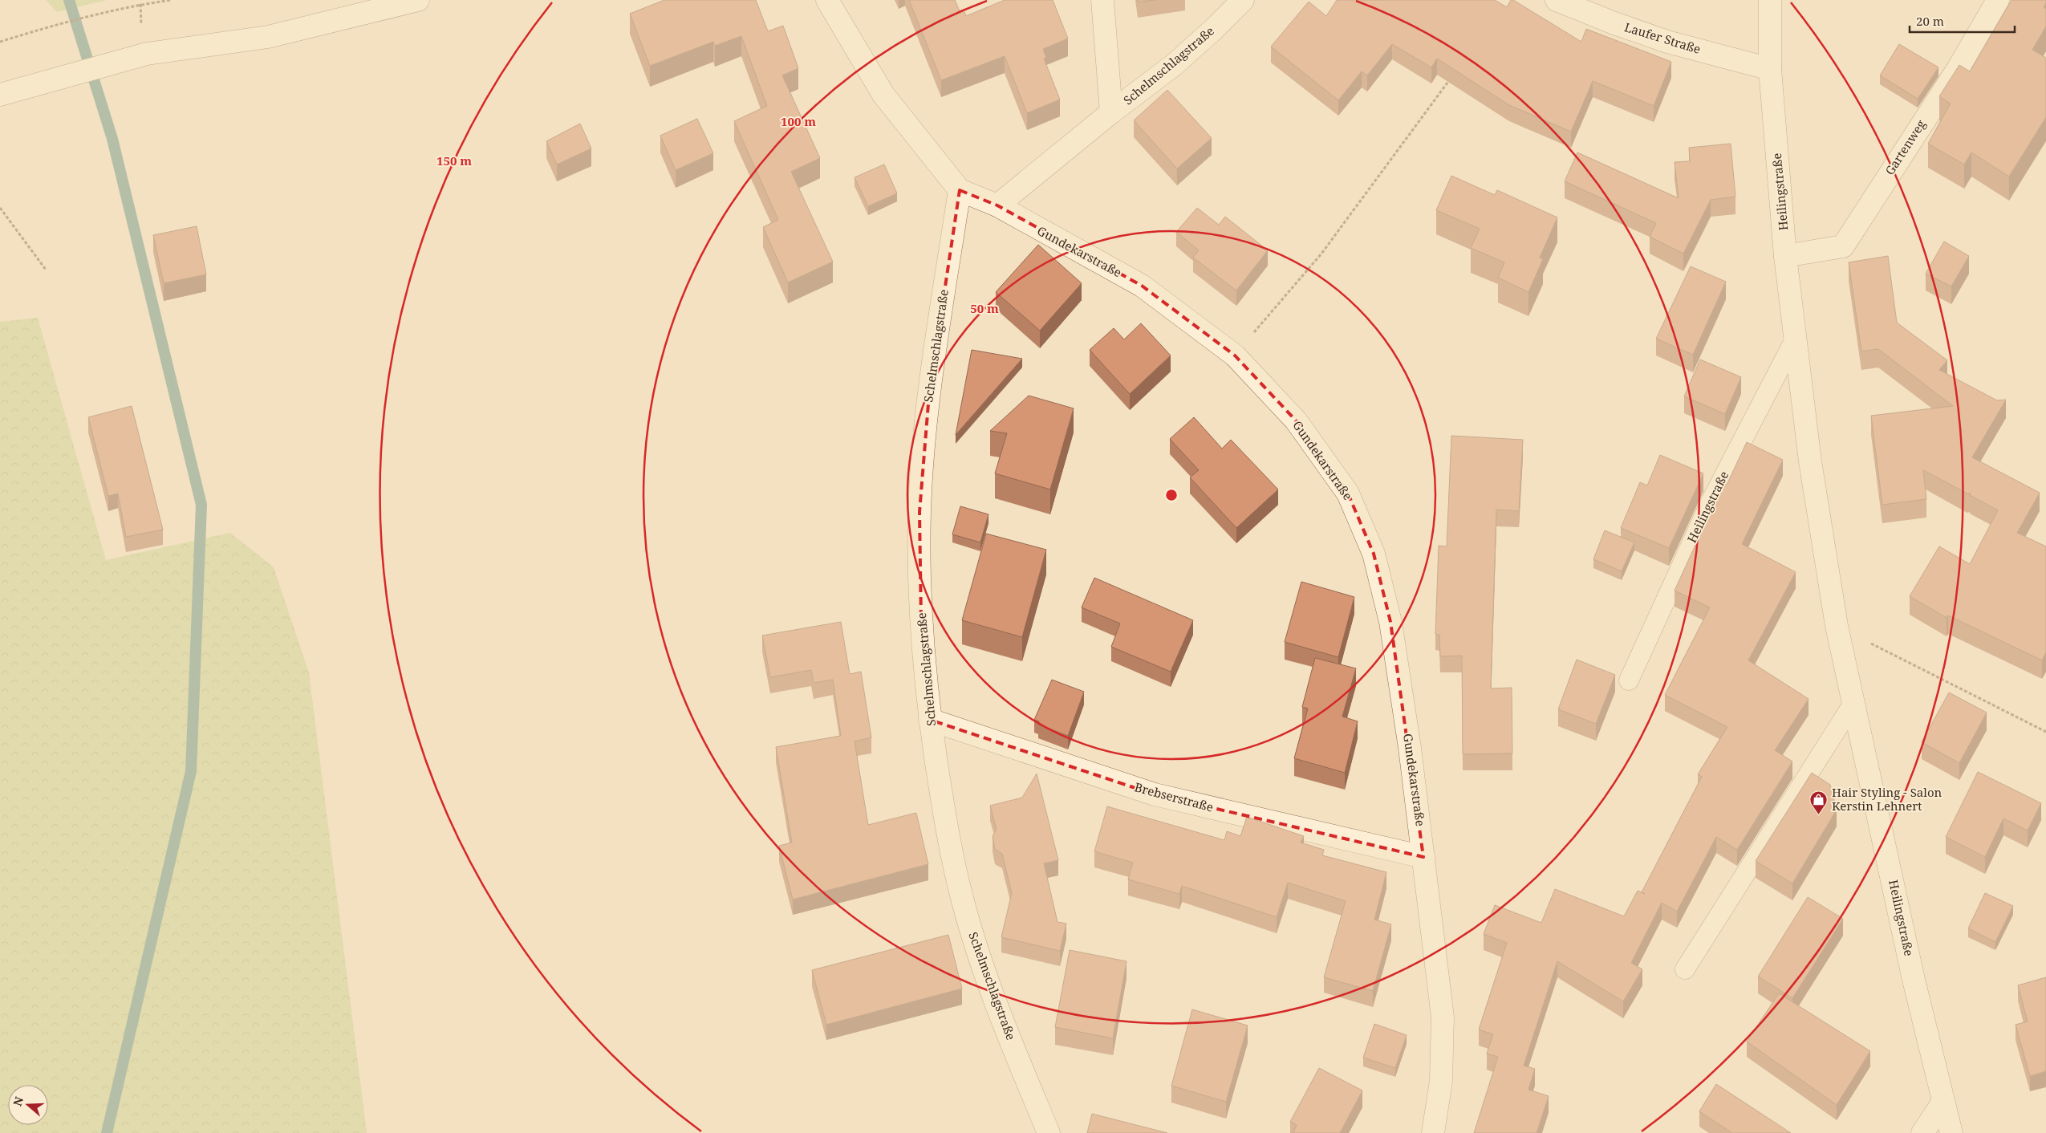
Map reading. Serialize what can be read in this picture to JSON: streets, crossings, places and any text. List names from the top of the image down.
{
  "streets": {
    "street": [
      "Laufer Straße",
      "Schelmschlagstraße",
      "Gartenweg",
      "Heilingstraße",
      "Gundekarstraße",
      "Brebserstraße"
    ]
  },
  "crossings": [
    ["Laufer Straße", "Heilingstraße"],
    ["Schelmschlagstraße", "Gundekarstraße"],
    ["Schelmschlagstraße", "Brebserstraße"],
    ["Gartenweg", "Heilingstraße"],
    ["Gundekarstraße", "Brebserstraße"]
  ],
  "places": {
    "shop": ["Hair Styling - Salon Kerstin Lehnert"]
  },
  "scale_bar": "20 m",
  "north": "left",
  "rings": ["100 m", "150 m", "50 m"]
}
